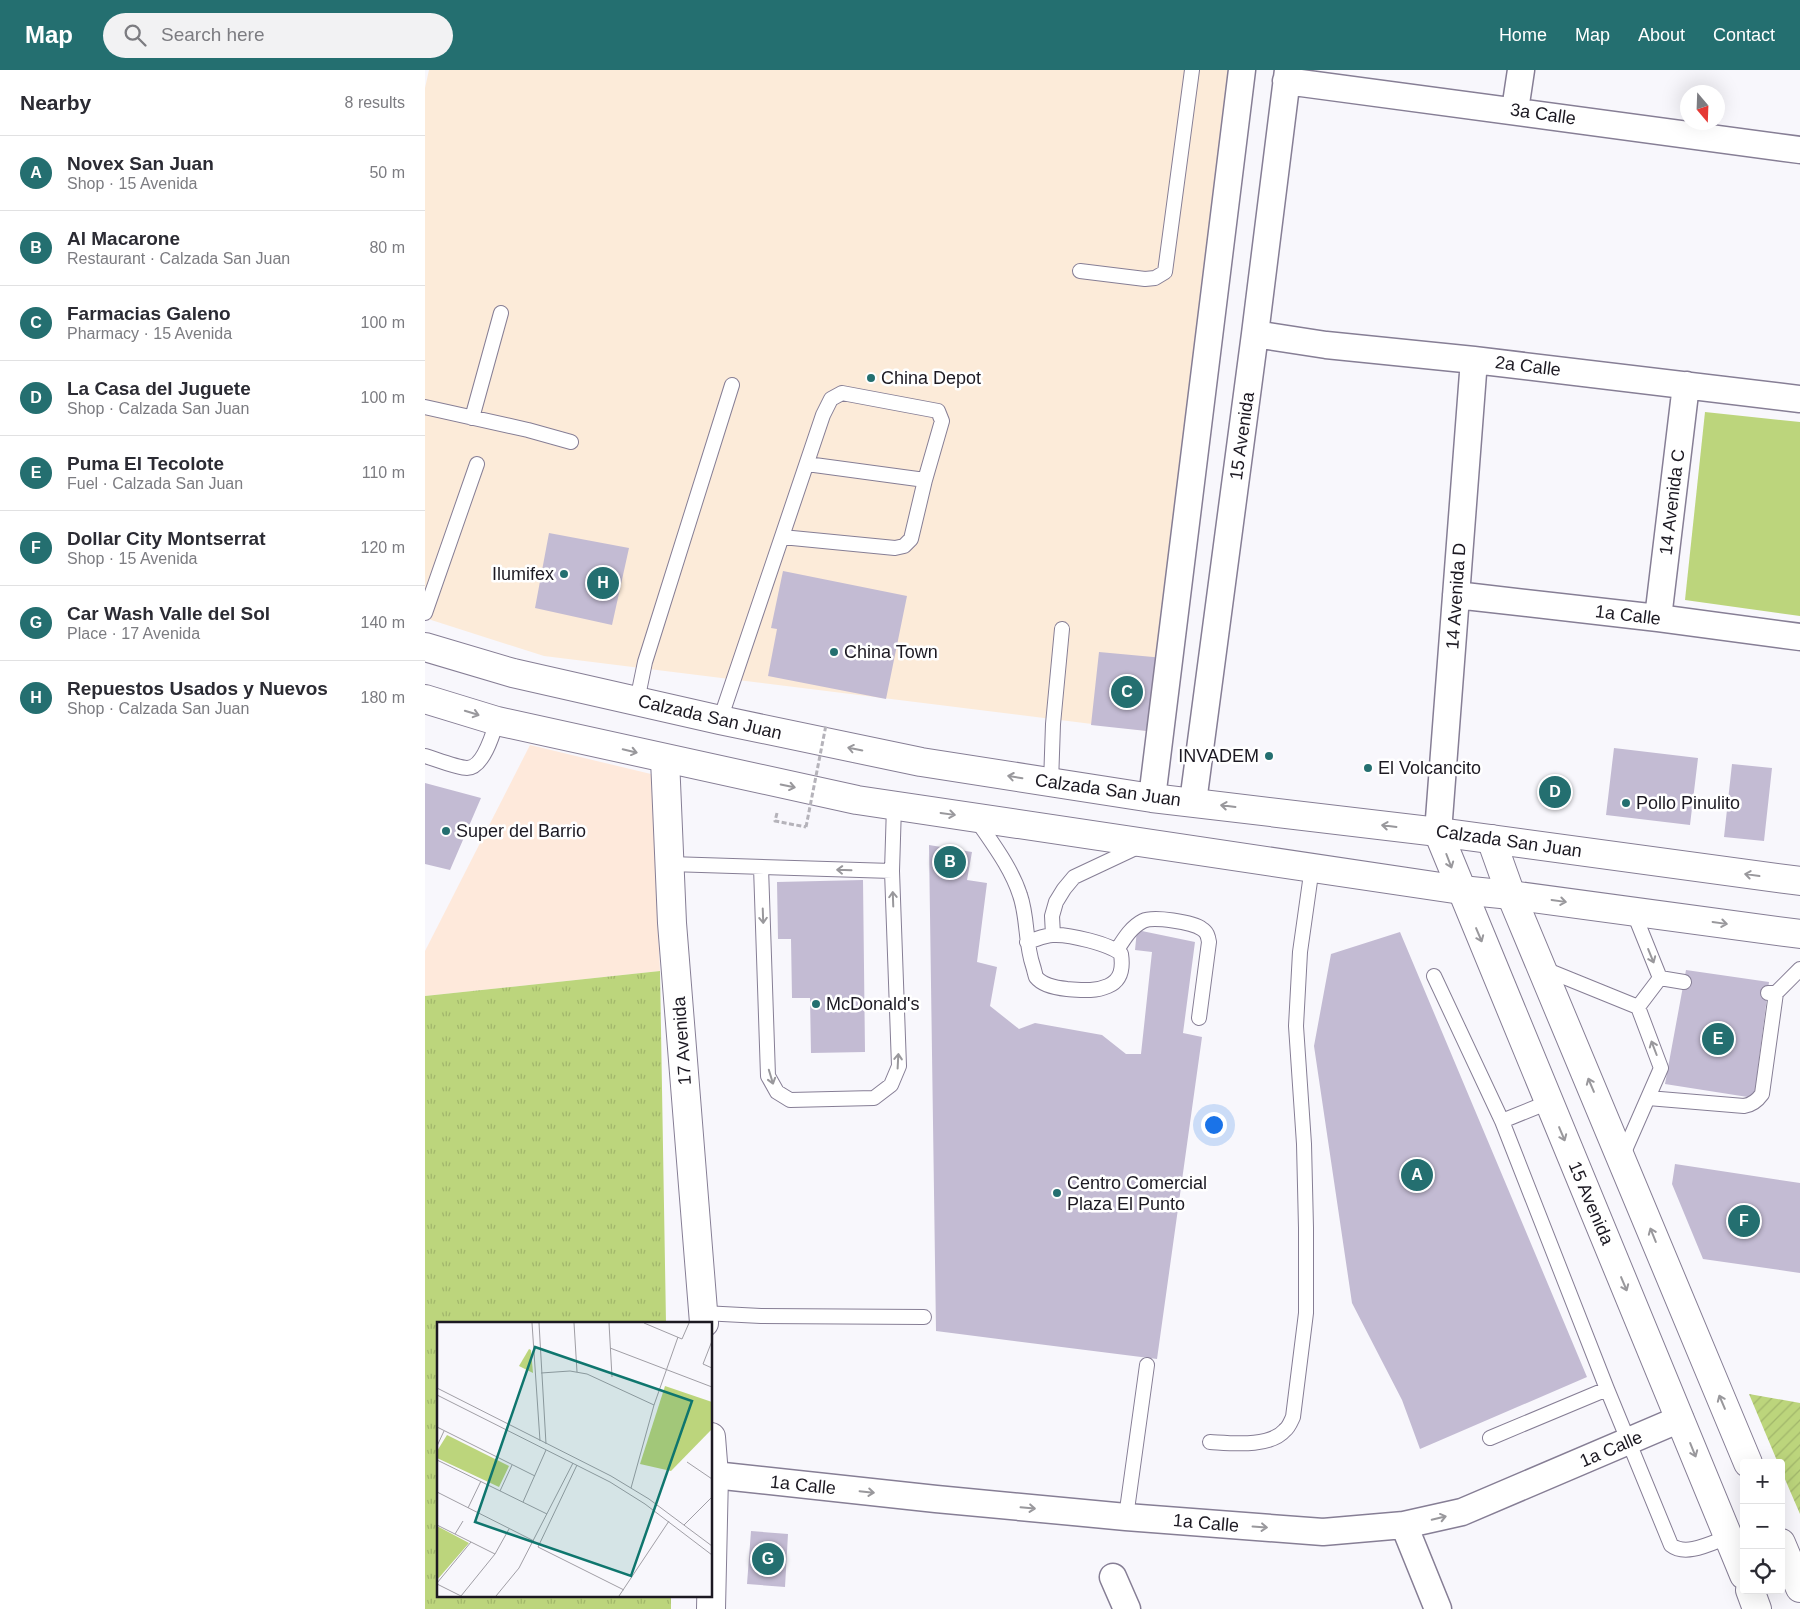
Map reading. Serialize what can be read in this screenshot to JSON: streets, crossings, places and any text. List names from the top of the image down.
{
  "streets": {
    "main road": ["15 Avenida", "Calzada San Juan", "17 Avenida"],
    "street": [
      "3a Calle",
      "2a Calle",
      "14 Avenida C",
      "14 Avenida D",
      "1a Calle"
    ]
  },
  "crossings": [
    ["3a Calle", "15 Avenida"],
    ["2a Calle", "15 Avenida"],
    ["2a Calle", "14 Avenida C"],
    ["2a Calle", "14 Avenida D"],
    ["15 Avenida", "14 Avenida D"],
    ["15 Avenida", "1a Calle"],
    ["15 Avenida", "Calzada San Juan"],
    ["14 Avenida C", "1a Calle"],
    ["14 Avenida D", "1a Calle"],
    ["14 Avenida D", "Calzada San Juan"]
  ],
  "one_way": ["15 Avenida", "1a Calle"],
  "places": [
    "China Depot",
    "Ilumifex",
    "China Town",
    "INVADEM",
    "El Volcancito",
    "Pollo Pinulito",
    "Super del Barrio",
    "McDonald's",
    "Centro Comercial Plaza El Punto"
  ],
  "north": "bottom",
  "page": {
    "header": "Map",
    "search": "Search here",
    "nav": [
      "Home",
      "Map",
      "About",
      "Contact"
    ],
    "heading": ["Nearby", "8 results"],
    "list": [
      {
        "mark": "A",
        "name": "Novex San Juan",
        "note": "Shop · 15 Avenida",
        "value": "50 m"
      },
      {
        "mark": "B",
        "name": "Al Macarone",
        "note": "Restaurant · Calzada San Juan",
        "value": "80 m"
      },
      {
        "mark": "C",
        "name": "Farmacias Galeno",
        "note": "Pharmacy · 15 Avenida",
        "value": "100 m"
      },
      {
        "mark": "D",
        "name": "La Casa del Juguete",
        "note": "Shop · Calzada San Juan",
        "value": "100 m"
      },
      {
        "mark": "E",
        "name": "Puma El Tecolote",
        "note": "Fuel · Calzada San Juan",
        "value": "110 m"
      },
      {
        "mark": "F",
        "name": "Dollar City Montserrat",
        "note": "Shop · 15 Avenida",
        "value": "120 m"
      },
      {
        "mark": "G",
        "name": "Car Wash Valle del Sol",
        "note": "Place · 17 Avenida",
        "value": "140 m"
      },
      {
        "mark": "H",
        "name": "Repuestos Usados y Nuevos",
        "note": "Shop · Calzada San Juan",
        "value": "180 m"
      }
    ],
    "pins": [
      "H",
      "C",
      "D",
      "B",
      "E",
      "A",
      "F",
      "G"
    ],
    "map_buttons": ["+", "−"]
  }
}
